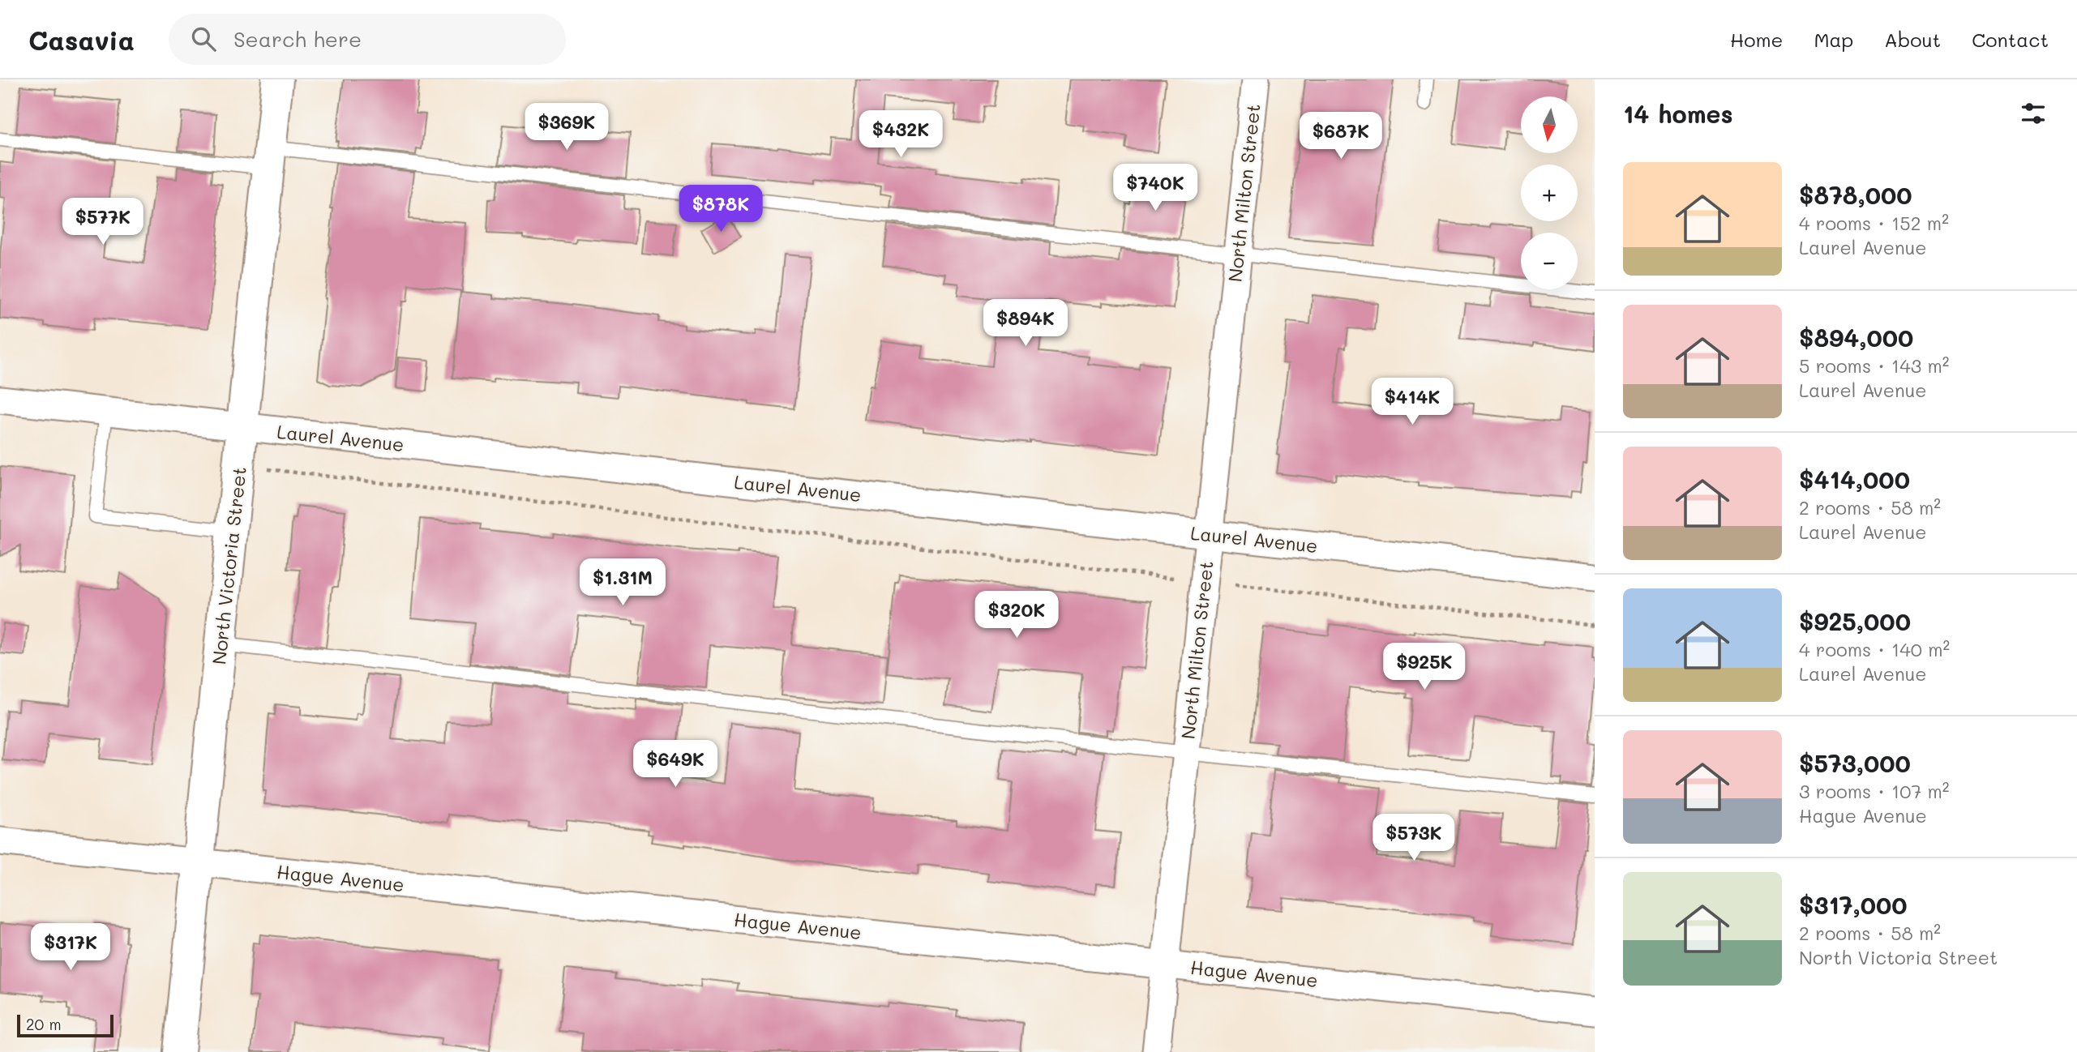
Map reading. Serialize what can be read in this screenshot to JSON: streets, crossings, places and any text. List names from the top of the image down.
{
  "streets": {
    "street": [
      "North Milton Street",
      "Laurel Avenue",
      "North Victoria Street",
      "Hague Avenue"
    ]
  },
  "crossings": [
    ["North Milton Street", "Laurel Avenue"],
    ["North Milton Street", "Hague Avenue"],
    ["Laurel Avenue", "North Victoria Street"],
    ["North Victoria Street", "Hague Avenue"]
  ],
  "scale_bar": "20 m",
  "north": "bottom",
  "page": {
    "header": "Casavia",
    "search": "Search here",
    "nav": [
      "Home",
      "Map",
      "About",
      "Contact"
    ],
    "heading": "14 homes",
    "map_buttons": ["+", "−"],
    "price": [
      "$369K",
      "$432K",
      "$687K",
      "$740K",
      "$878K",
      "$577K",
      "$894K",
      "$414K",
      "$1.31M",
      "$320K",
      "$925K",
      "$649K",
      "$573K",
      "$317K"
    ],
    "list": [
      {
        "name": "$878,000",
        "note": "4 rooms · 152 m² · Laurel Avenue"
      },
      {
        "name": "$894,000",
        "note": "5 rooms · 143 m² · Laurel Avenue"
      },
      {
        "name": "$414,000",
        "note": "2 rooms · 58 m² · Laurel Avenue"
      },
      {
        "name": "$925,000",
        "note": "4 rooms · 140 m² · Laurel Avenue"
      },
      {
        "name": "$573,000",
        "note": "3 rooms · 107 m² · Hague Avenue"
      },
      {
        "name": "$317,000",
        "note": "2 rooms · 58 m² · North Victoria Street"
      }
    ],
    "scale": "20 m"
  }
}
